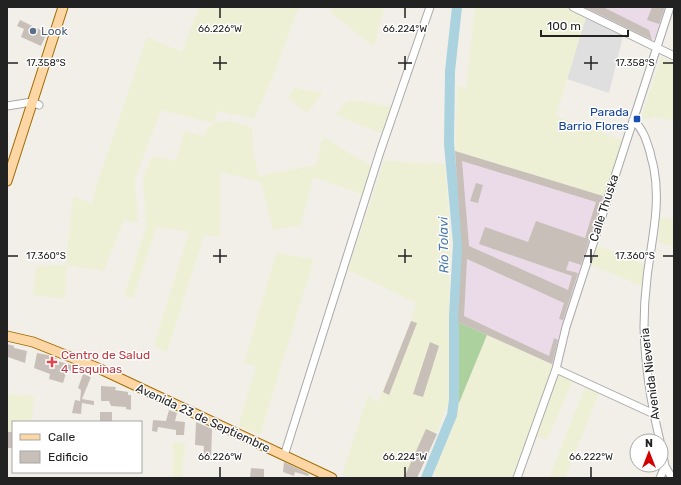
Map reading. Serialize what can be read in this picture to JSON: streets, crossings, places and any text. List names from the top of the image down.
{
  "streets": {
    "main road": ["Avenida 23 de Septiembre"],
    "street": ["Calle Thuska", "Avenida Nieveria"]
  },
  "crossings": [
    ["Calle Thuska", "Avenida Nieveria"]
  ],
  "water": ["Río Tolavi"],
  "places": {
    "other": ["Look"],
    "transit": ["Parada Barrio Flores"],
    "health": ["Centro de Salud 4 Esquinas"]
  },
  "legend": ["Calle", "Edificio"],
  "scale_bar": "100 m",
  "north": "top",
  "coordinates": [
    "66.226°W",
    "66.224°W",
    "17.358°S",
    "17.360°S",
    "66.222°W"
  ]
}
